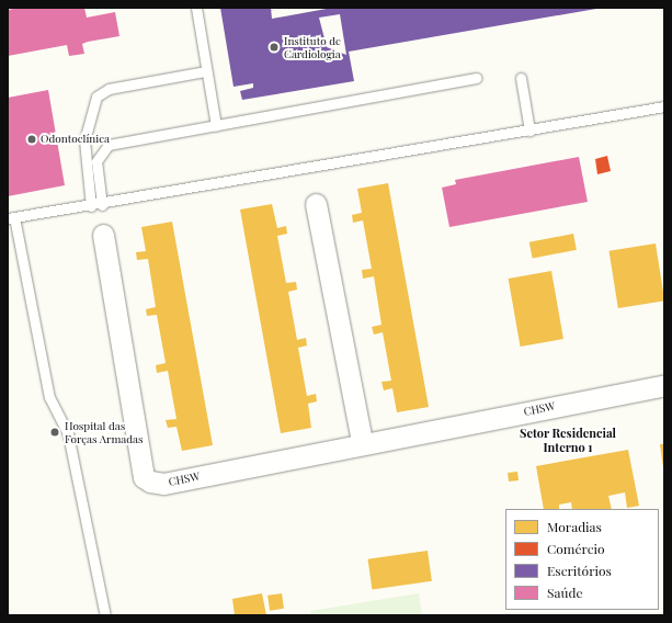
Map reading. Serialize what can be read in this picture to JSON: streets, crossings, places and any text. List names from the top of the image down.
{
  "streets": {
    "street": ["CHSW"]
  },
  "districts": ["Setor Residencial Interno 1"],
  "places": ["Instituto de Cardiologia", "Odontoclínica", "Hospital das Forças Armadas"],
  "legend": [
    "Moradias",
    "Comércio",
    "Escritórios",
    "Saúde"
  ]
}
